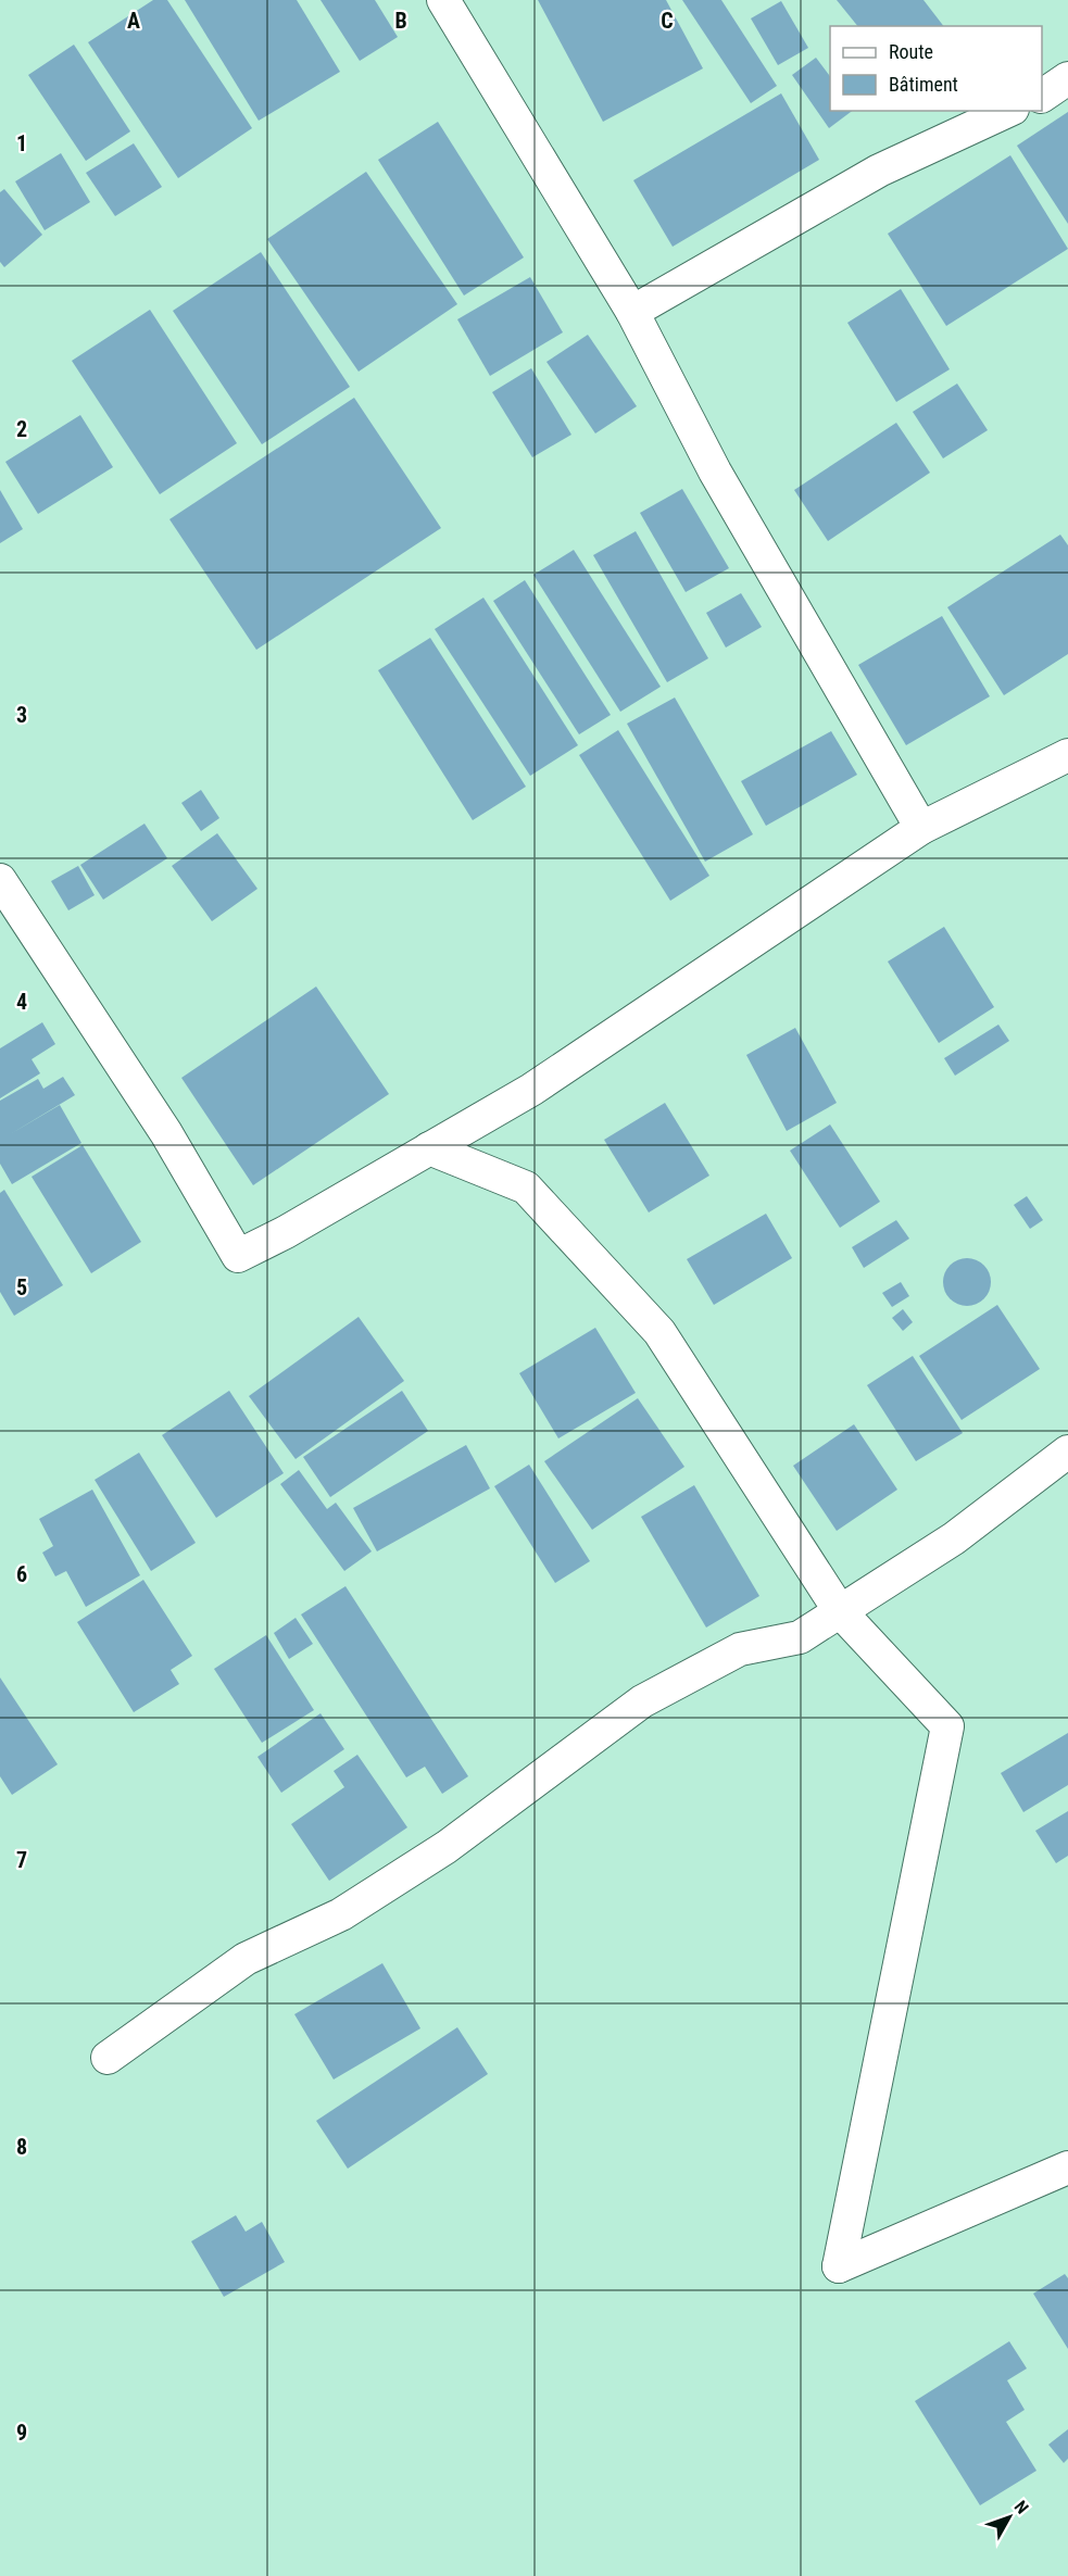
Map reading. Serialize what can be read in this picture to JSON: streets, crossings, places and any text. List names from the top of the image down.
{
  "legend": ["Route", "Bâtiment"],
  "north": "top right",
  "grid": {
    "columns": ["A", "B", "C"],
    "rows": [
      "1",
      "2",
      "3",
      "4",
      "5",
      "6",
      "7",
      "8",
      "9"
    ]
  }
}
